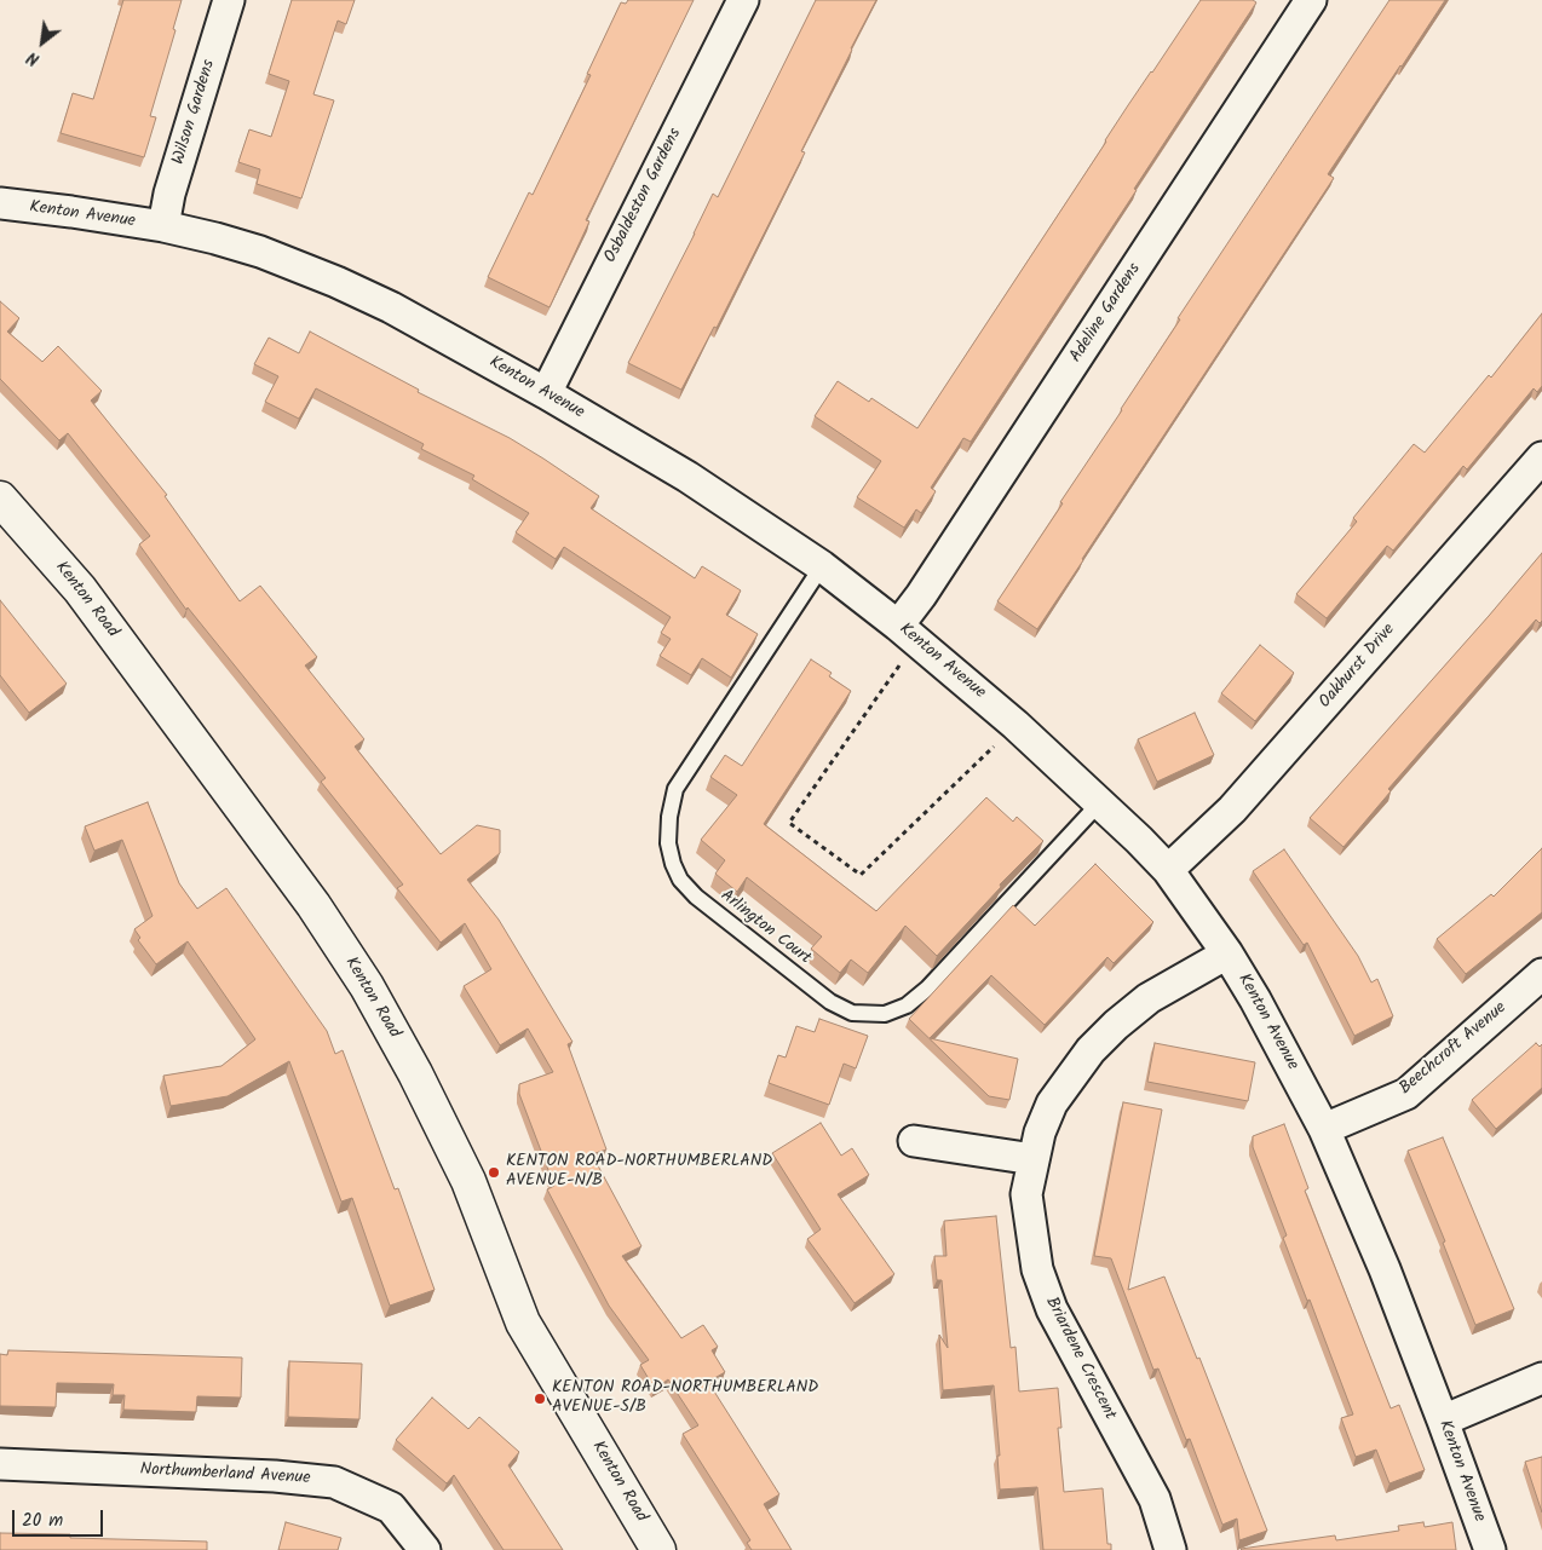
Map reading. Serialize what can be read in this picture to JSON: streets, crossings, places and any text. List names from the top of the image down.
{
  "streets": {
    "street": [
      "Wilson Gardens",
      "Osbaldeston Gardens",
      "Kenton Avenue",
      "Adeline Gardens",
      "Kenton Road",
      "Oakhurst Drive",
      "Beechcroft Avenue",
      "Briardene Crescent",
      "Northumberland Avenue"
    ],
    "lane": ["Arlington Court"]
  },
  "crossings": [
    ["Wilson Gardens", "Kenton Avenue"],
    ["Osbaldeston Gardens", "Kenton Avenue"],
    ["Kenton Avenue", "Adeline Gardens"],
    ["Kenton Avenue", "Oakhurst Drive"],
    ["Kenton Avenue", "Arlington Court"],
    ["Kenton Avenue", "Beechcroft Avenue"],
    ["Kenton Avenue", "Briardene Crescent"]
  ],
  "places": ["KENTON ROAD-NORTHUMBERLAND AVENUE-N/B", "KENTON ROAD-NORTHUMBERLAND AVENUE-S/B"],
  "scale_bar": "20 m",
  "north": "bottom left"
}
